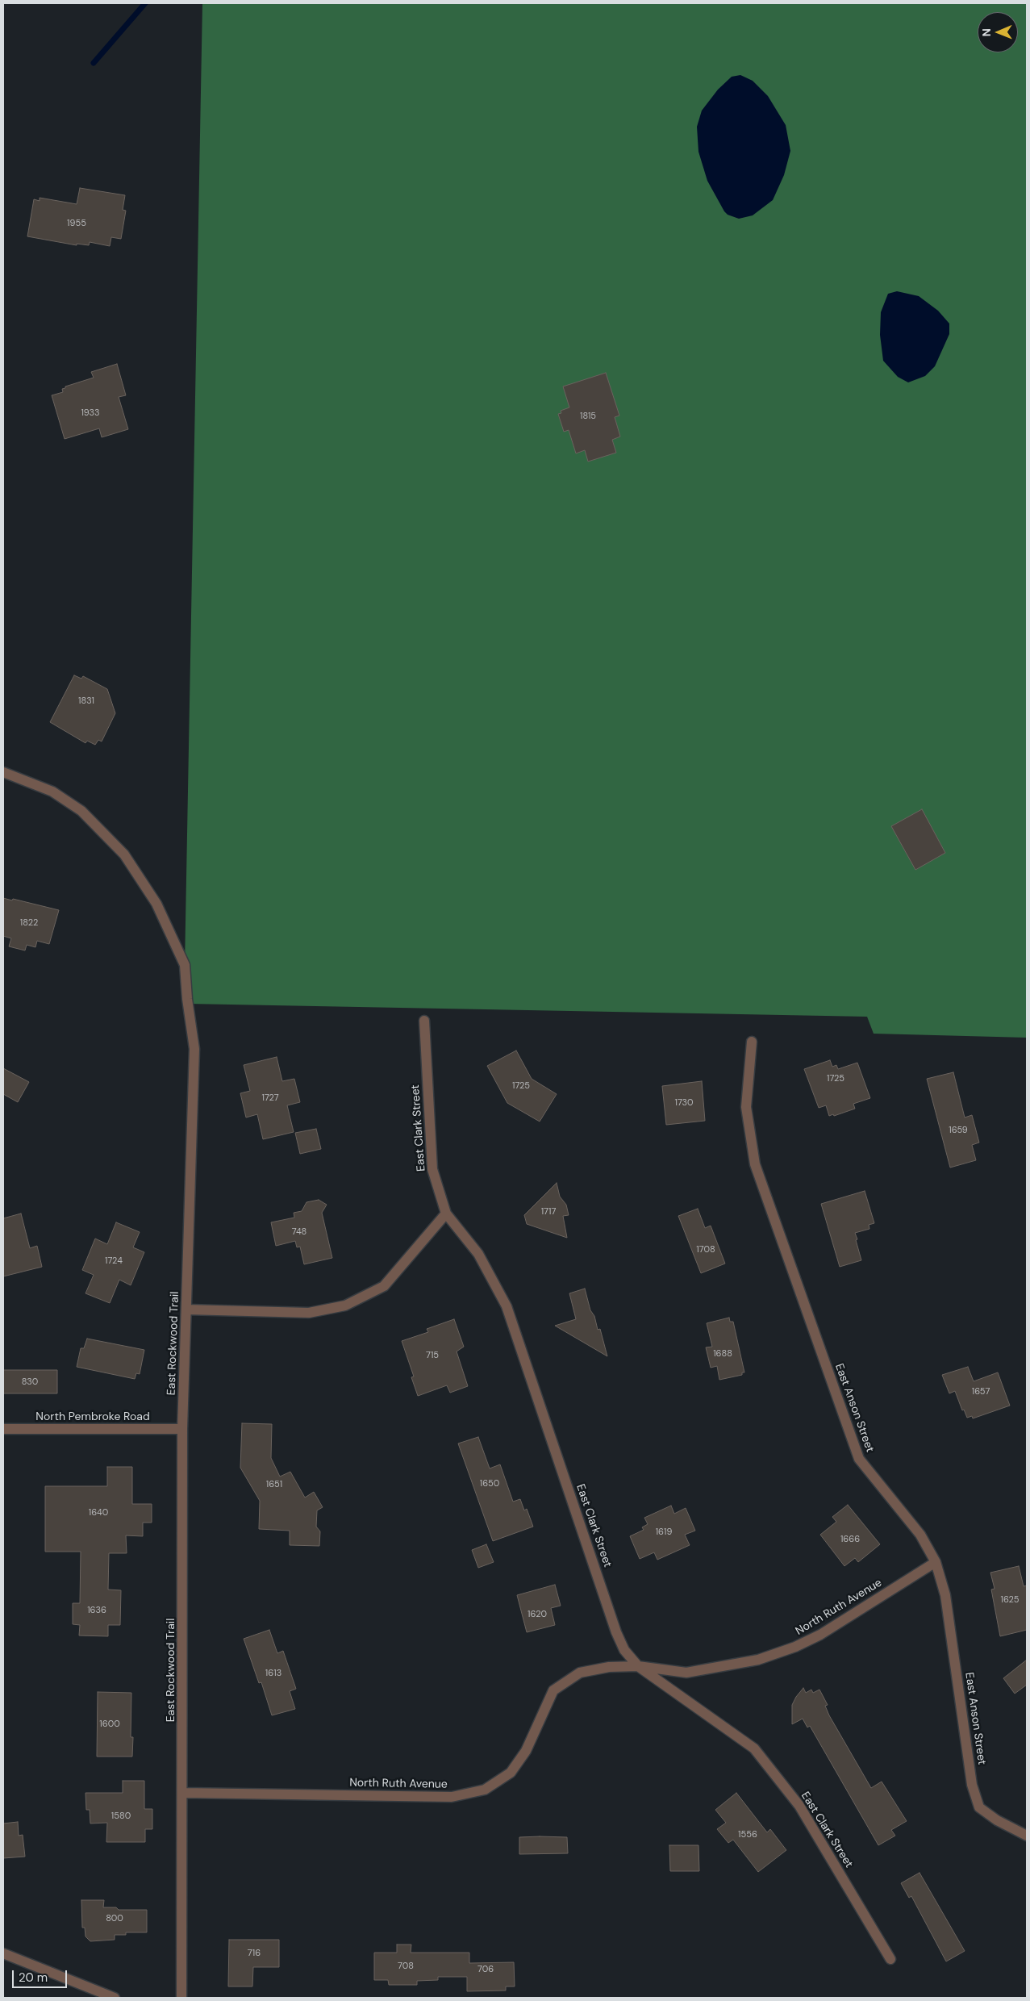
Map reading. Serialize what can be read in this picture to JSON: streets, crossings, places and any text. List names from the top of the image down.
{
  "streets": {
    "street": [
      "East Clark Street",
      "East Rockwood Trail",
      "East Anson Street",
      "North Pembroke Road",
      "North Ruth Avenue"
    ]
  },
  "crossings": [
    ["East Clark Street", "North Ruth Avenue"],
    ["East Rockwood Trail", "North Pembroke Road"],
    ["East Rockwood Trail", "North Ruth Avenue"],
    ["East Anson Street", "North Ruth Avenue"]
  ],
  "house_numbers": [
    "1955",
    "1933",
    "1815",
    "1831",
    "1822",
    "1725",
    "1725",
    "1727",
    "1730",
    "1659",
    "1717",
    "748",
    "1708",
    "1724",
    "1688",
    "715",
    "830",
    "1657",
    "1650",
    "1651",
    "1640",
    "1619",
    "1666",
    "1625",
    "1636",
    "1620",
    "1613",
    "1600",
    "1580",
    "1556",
    "800",
    "716",
    "708",
    "706"
  ],
  "scale_bar": "20 m",
  "north": "left"
}
